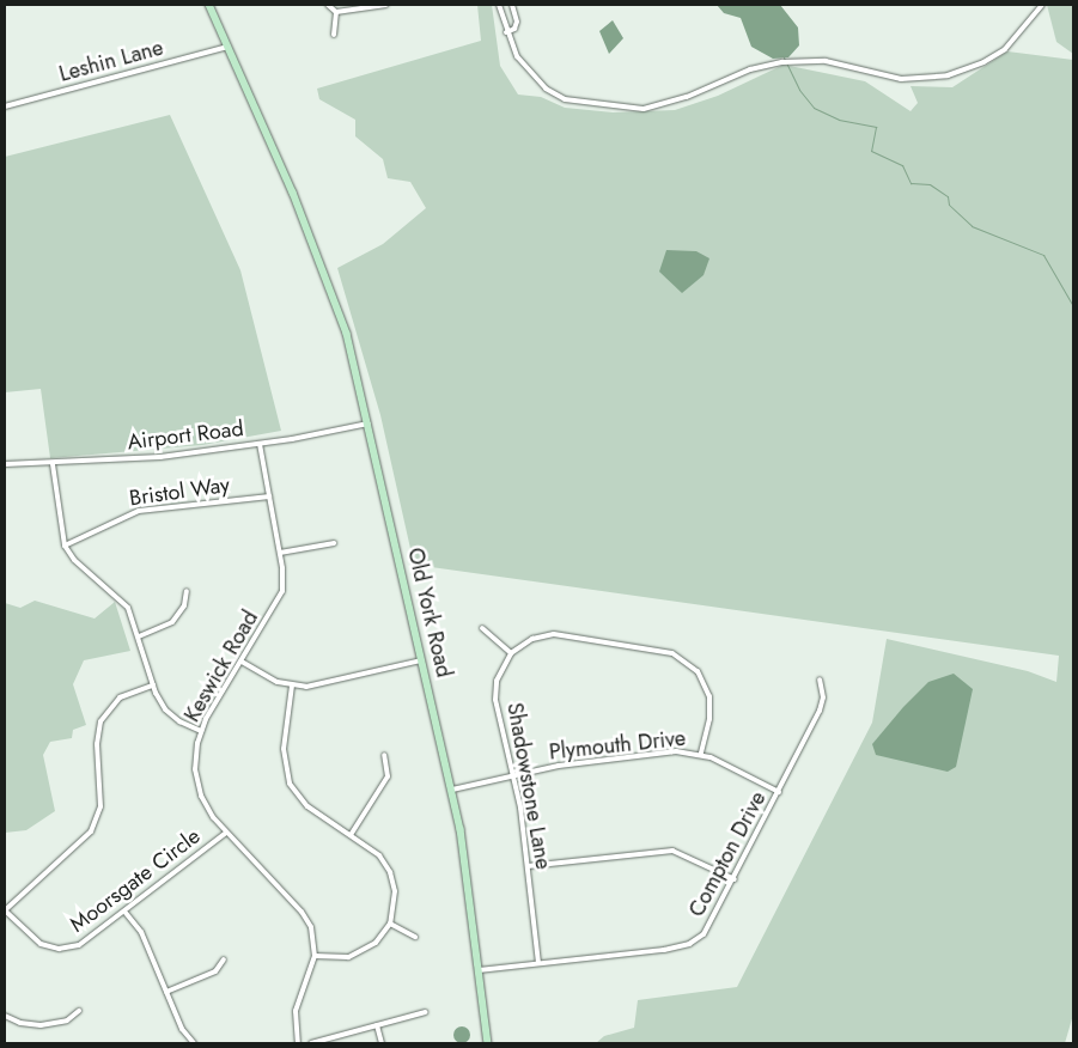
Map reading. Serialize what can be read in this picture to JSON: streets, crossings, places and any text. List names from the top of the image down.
{
  "streets": {
    "main road": ["Old York Road"],
    "street": [
      "Leshin Lane",
      "Airport Road",
      "Bristol Way",
      "Keswick Road",
      "Plymouth Drive",
      "Shadowstone Lane",
      "Compton Drive",
      "Moorsgate Circle"
    ]
  },
  "crossings": [
    ["Leshin Lane", "Old York Road"],
    ["Airport Road", "Old York Road"],
    ["Airport Road", "Keswick Road"],
    ["Bristol Way", "Keswick Road"],
    ["Old York Road", "Plymouth Drive"],
    ["Old York Road", "Compton Drive"],
    ["Keswick Road", "Moorsgate Circle"],
    ["Plymouth Drive", "Shadowstone Lane"],
    ["Plymouth Drive", "Compton Drive"],
    ["Shadowstone Lane", "Compton Drive"]
  ]
}
